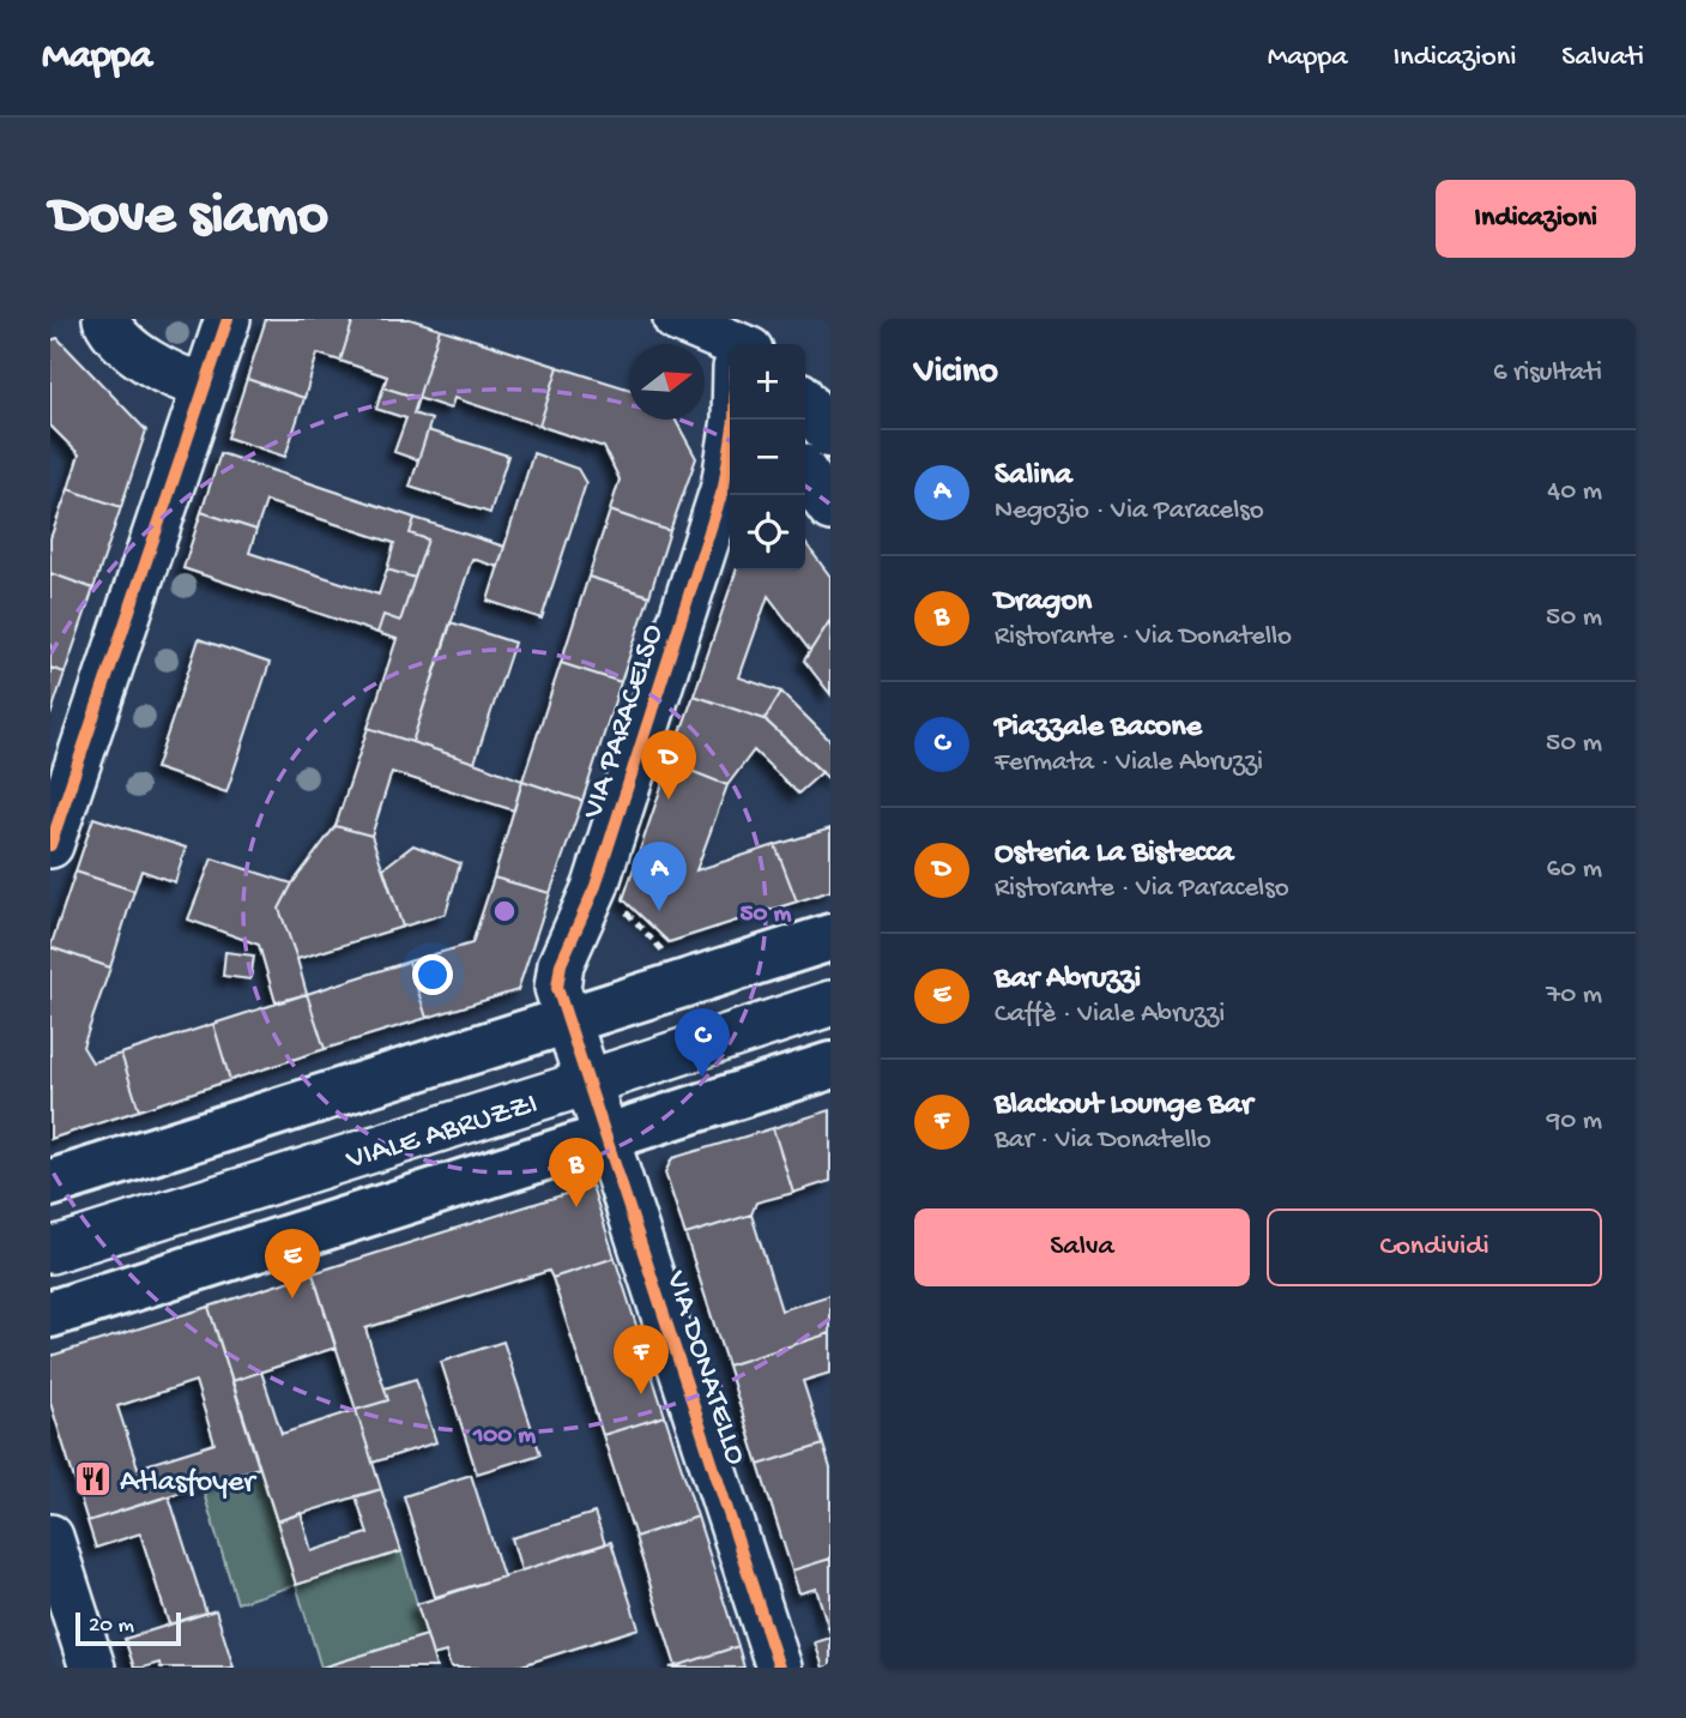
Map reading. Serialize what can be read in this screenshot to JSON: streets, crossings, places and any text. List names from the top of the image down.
{
  "streets": {
    "main road": ["VIALE ABRUZZI"],
    "street": ["VIA PARACELSO", "VIA DONATELLO"]
  },
  "crossings": [
    ["VIA PARACELSO", "VIALE ABRUZZI"],
    ["VIA PARACELSO", "VIA DONATELLO"],
    ["VIALE ABRUZZI", "VIA DONATELLO"]
  ],
  "places": {
    "restaurant": ["Atlasfoyer"]
  },
  "scale_bar": "20 m",
  "north": "right",
  "page": {
    "header": "Mappa",
    "nav": ["Mappa", "Indicazioni", "Salvati"],
    "buttons": [
      "Indicazioni",
      ["Salva", "Condividi"]
    ],
    "title": "Dove siamo",
    "heading": ["Vicino", "6 risultati"],
    "map_buttons": ["+", "−"],
    "list": [
      {
        "mark": "A",
        "name": "Salina",
        "note": "Negozio · Via Paracelso",
        "value": "40 m"
      },
      {
        "mark": "B",
        "name": "Dragon",
        "note": "Ristorante · Via Donatello",
        "value": "50 m"
      },
      {
        "mark": "C",
        "name": "Piazzale Bacone",
        "note": "Fermata · Viale Abruzzi",
        "value": "50 m"
      },
      {
        "mark": "D",
        "name": "Osteria La Bistecca",
        "note": "Ristorante · Via Paracelso",
        "value": "60 m"
      },
      {
        "mark": "E",
        "name": "Bar Abruzzi",
        "note": "Caffè · Viale Abruzzi",
        "value": "70 m"
      },
      {
        "mark": "F",
        "name": "Blackout Lounge Bar",
        "note": "Bar · Via Donatello",
        "value": "90 m"
      }
    ],
    "pins": [
      "D",
      "A",
      "C",
      "B",
      "E",
      "F"
    ],
    "scale": "20 m"
  },
  "rings": ["50 m", "100 m"]
}
